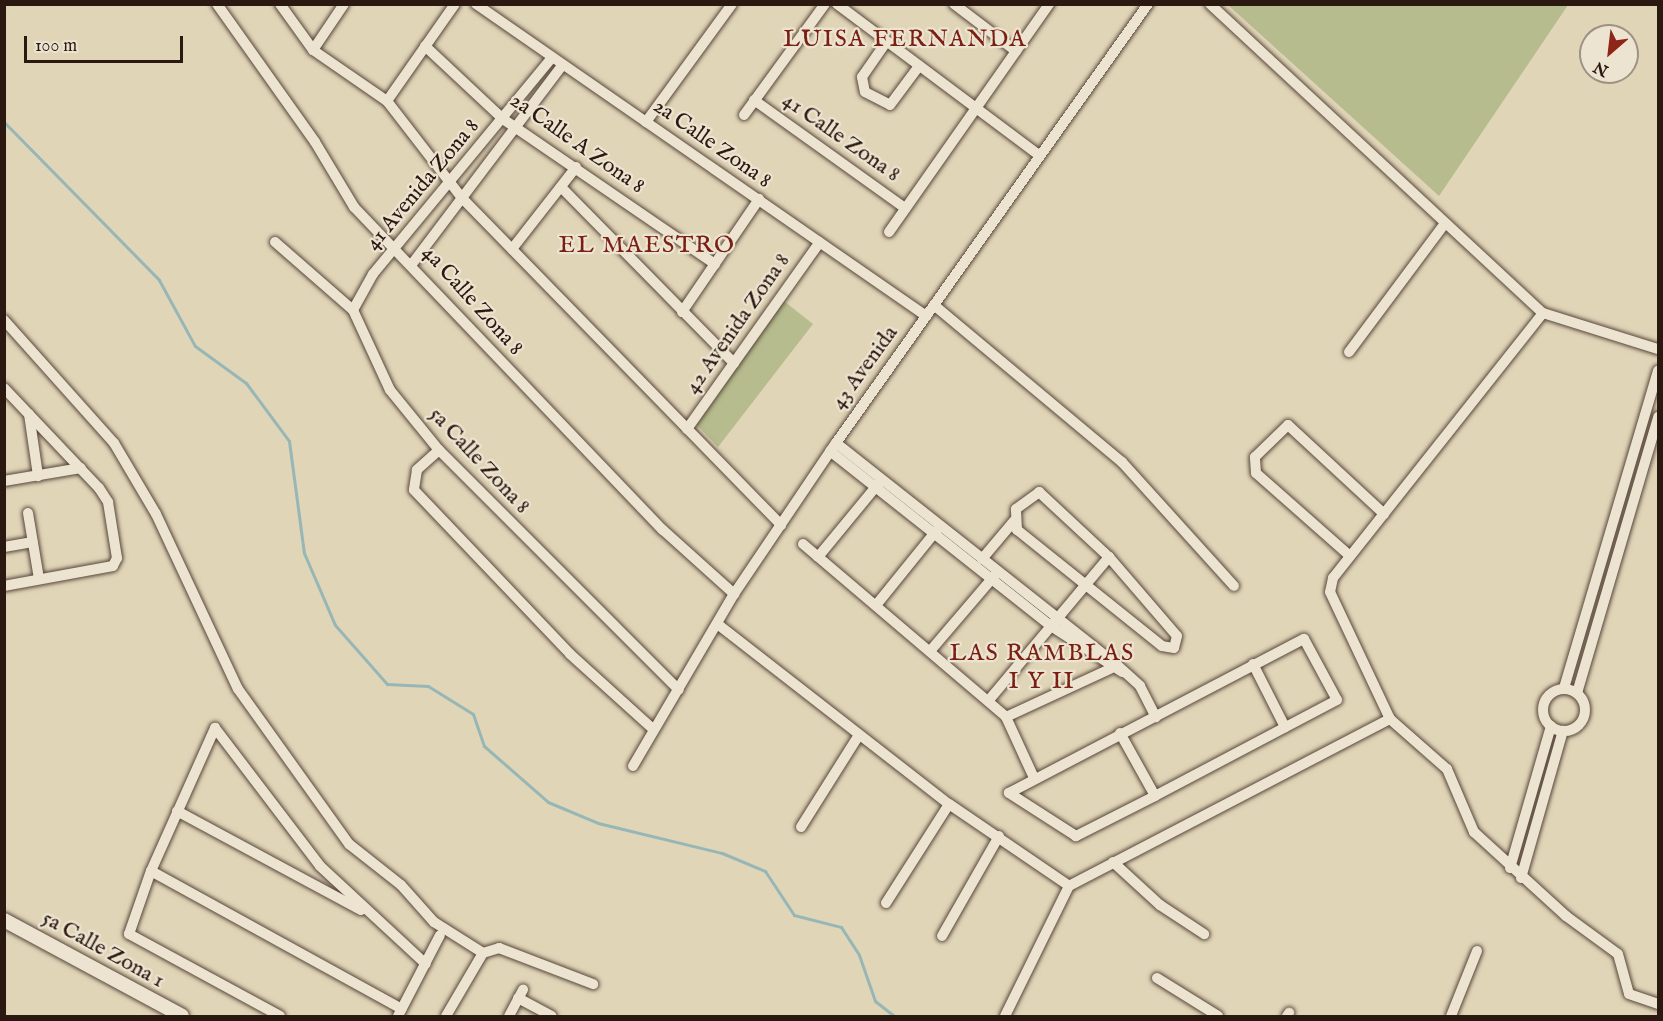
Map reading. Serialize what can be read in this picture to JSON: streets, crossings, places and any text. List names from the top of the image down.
{
  "streets": {
    "street": [
      "41 Calle Zona 8",
      "2a Calle A Zona 8",
      "2a Calle Zona 8",
      "41 Avenida Zona 8",
      "4a Calle Zona 8",
      "42 Avenida Zona 8",
      "43 Avenida",
      "5a Calle Zona 8",
      "5a Calle Zona 1"
    ]
  },
  "crossings": [
    ["2a Calle A Zona 8", "41 Avenida Zona 8"],
    ["2a Calle Zona 8", "41 Avenida Zona 8"],
    ["2a Calle Zona 8", "42 Avenida Zona 8"],
    ["2a Calle Zona 8", "43 Avenida"],
    ["41 Avenida Zona 8", "4a Calle Zona 8"],
    ["41 Avenida Zona 8", "5a Calle Zona 8"],
    ["4a Calle Zona 8", "43 Avenida"],
    ["43 Avenida", "5a Calle Zona 8"]
  ],
  "districts": ["LUISA FERNANDA", "EL MAESTRO", "LAS RAMBLAS I Y II"],
  "scale_bar": "100 m",
  "north": "bottom left"
}
